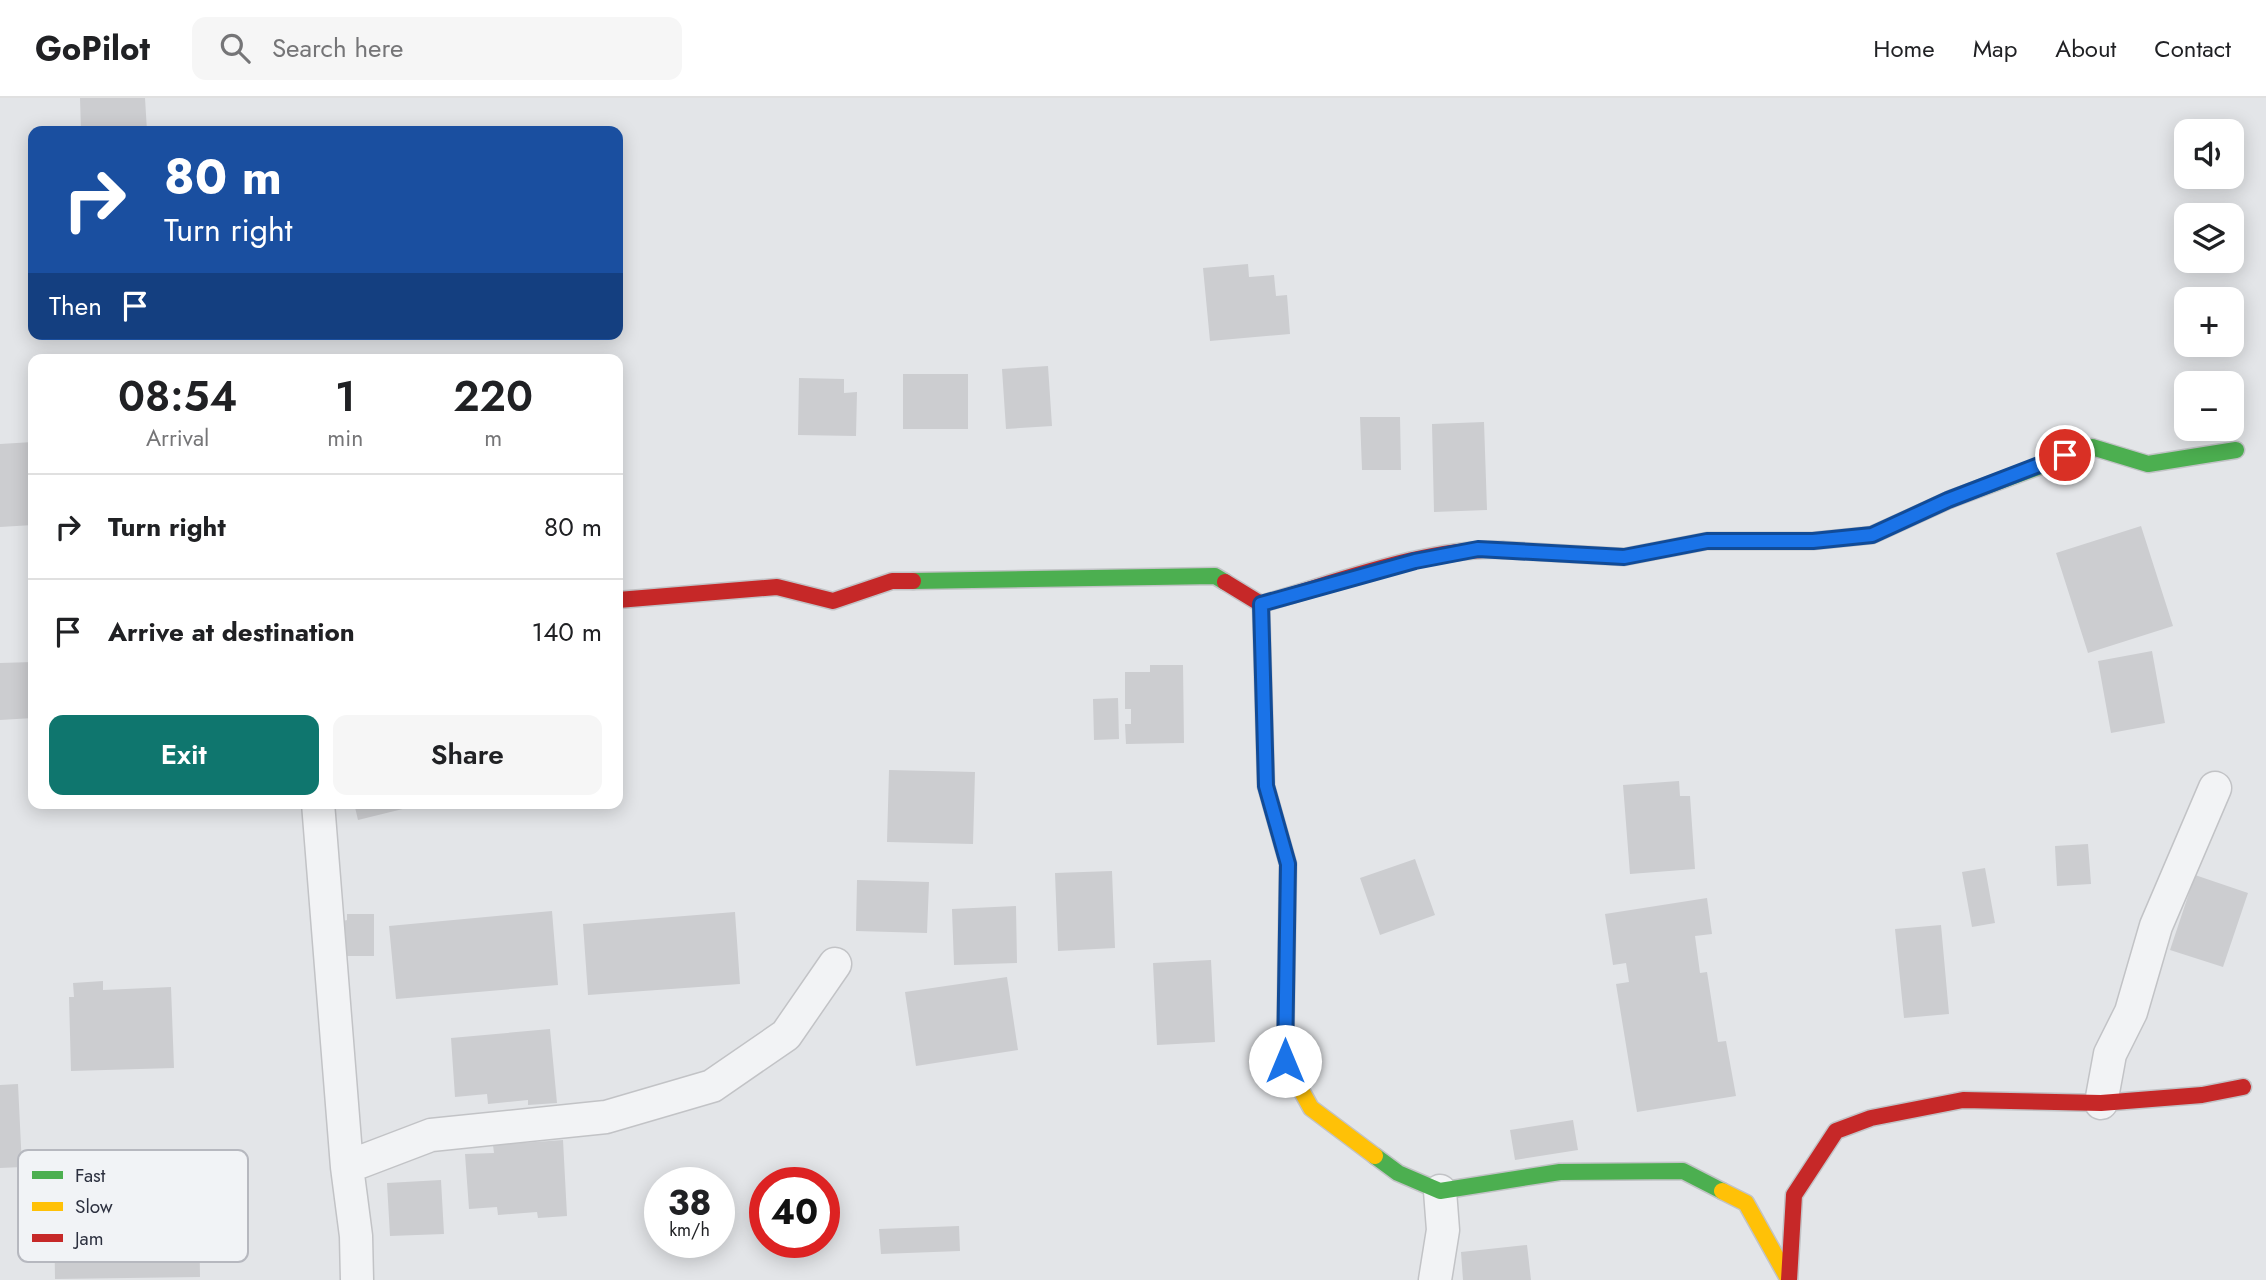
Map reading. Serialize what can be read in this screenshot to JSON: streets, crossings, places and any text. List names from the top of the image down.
{
  "legend": ["Fast", "Slow", "Jam"],
  "page": {
    "header": "GoPilot",
    "search": "Search here",
    "nav": [
      "Home",
      "Map",
      "About",
      "Contact"
    ],
    "map_buttons": ["+", "−"],
    "turn": ["80 m", "Turn right"],
    "then": "Then",
    "eta": [
      "08:54",
      "Arrival",
      "1",
      "min",
      "220",
      "m"
    ],
    "list": [
      {
        "name": "Turn right",
        "value": "80 m"
      },
      {
        "name": "Arrive at destination",
        "value": "140 m"
      }
    ],
    "buttons": ["Exit", "Share"],
    "speed": "38 km/h",
    "limit": "40"
  }
}
